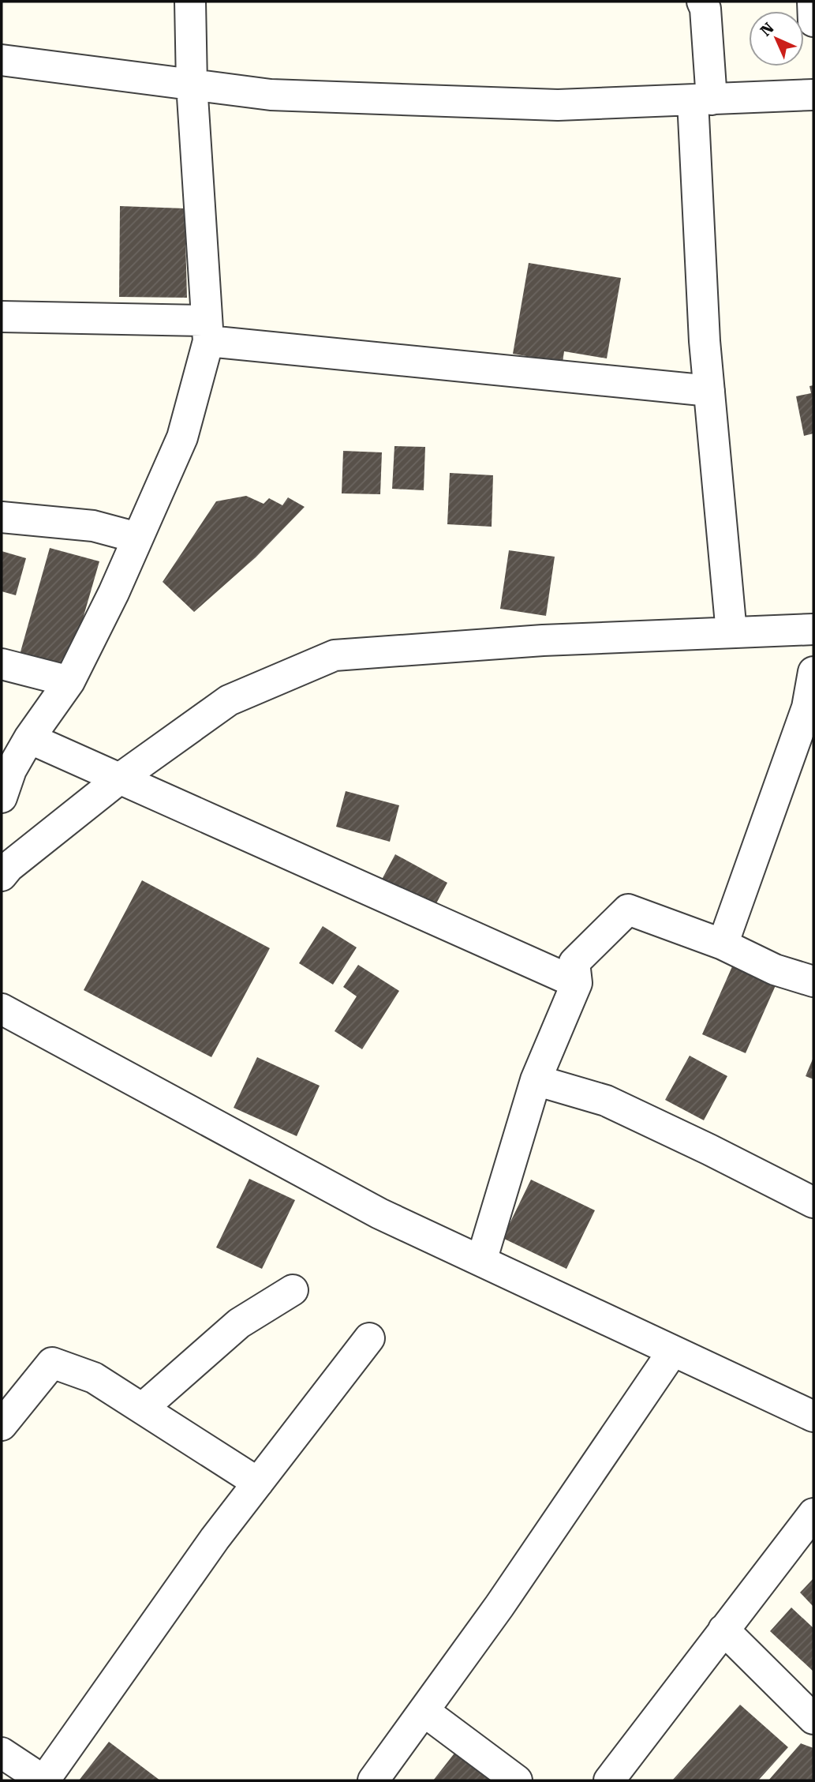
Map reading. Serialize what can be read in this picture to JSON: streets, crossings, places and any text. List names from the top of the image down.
{
  "north": "top left"
}
